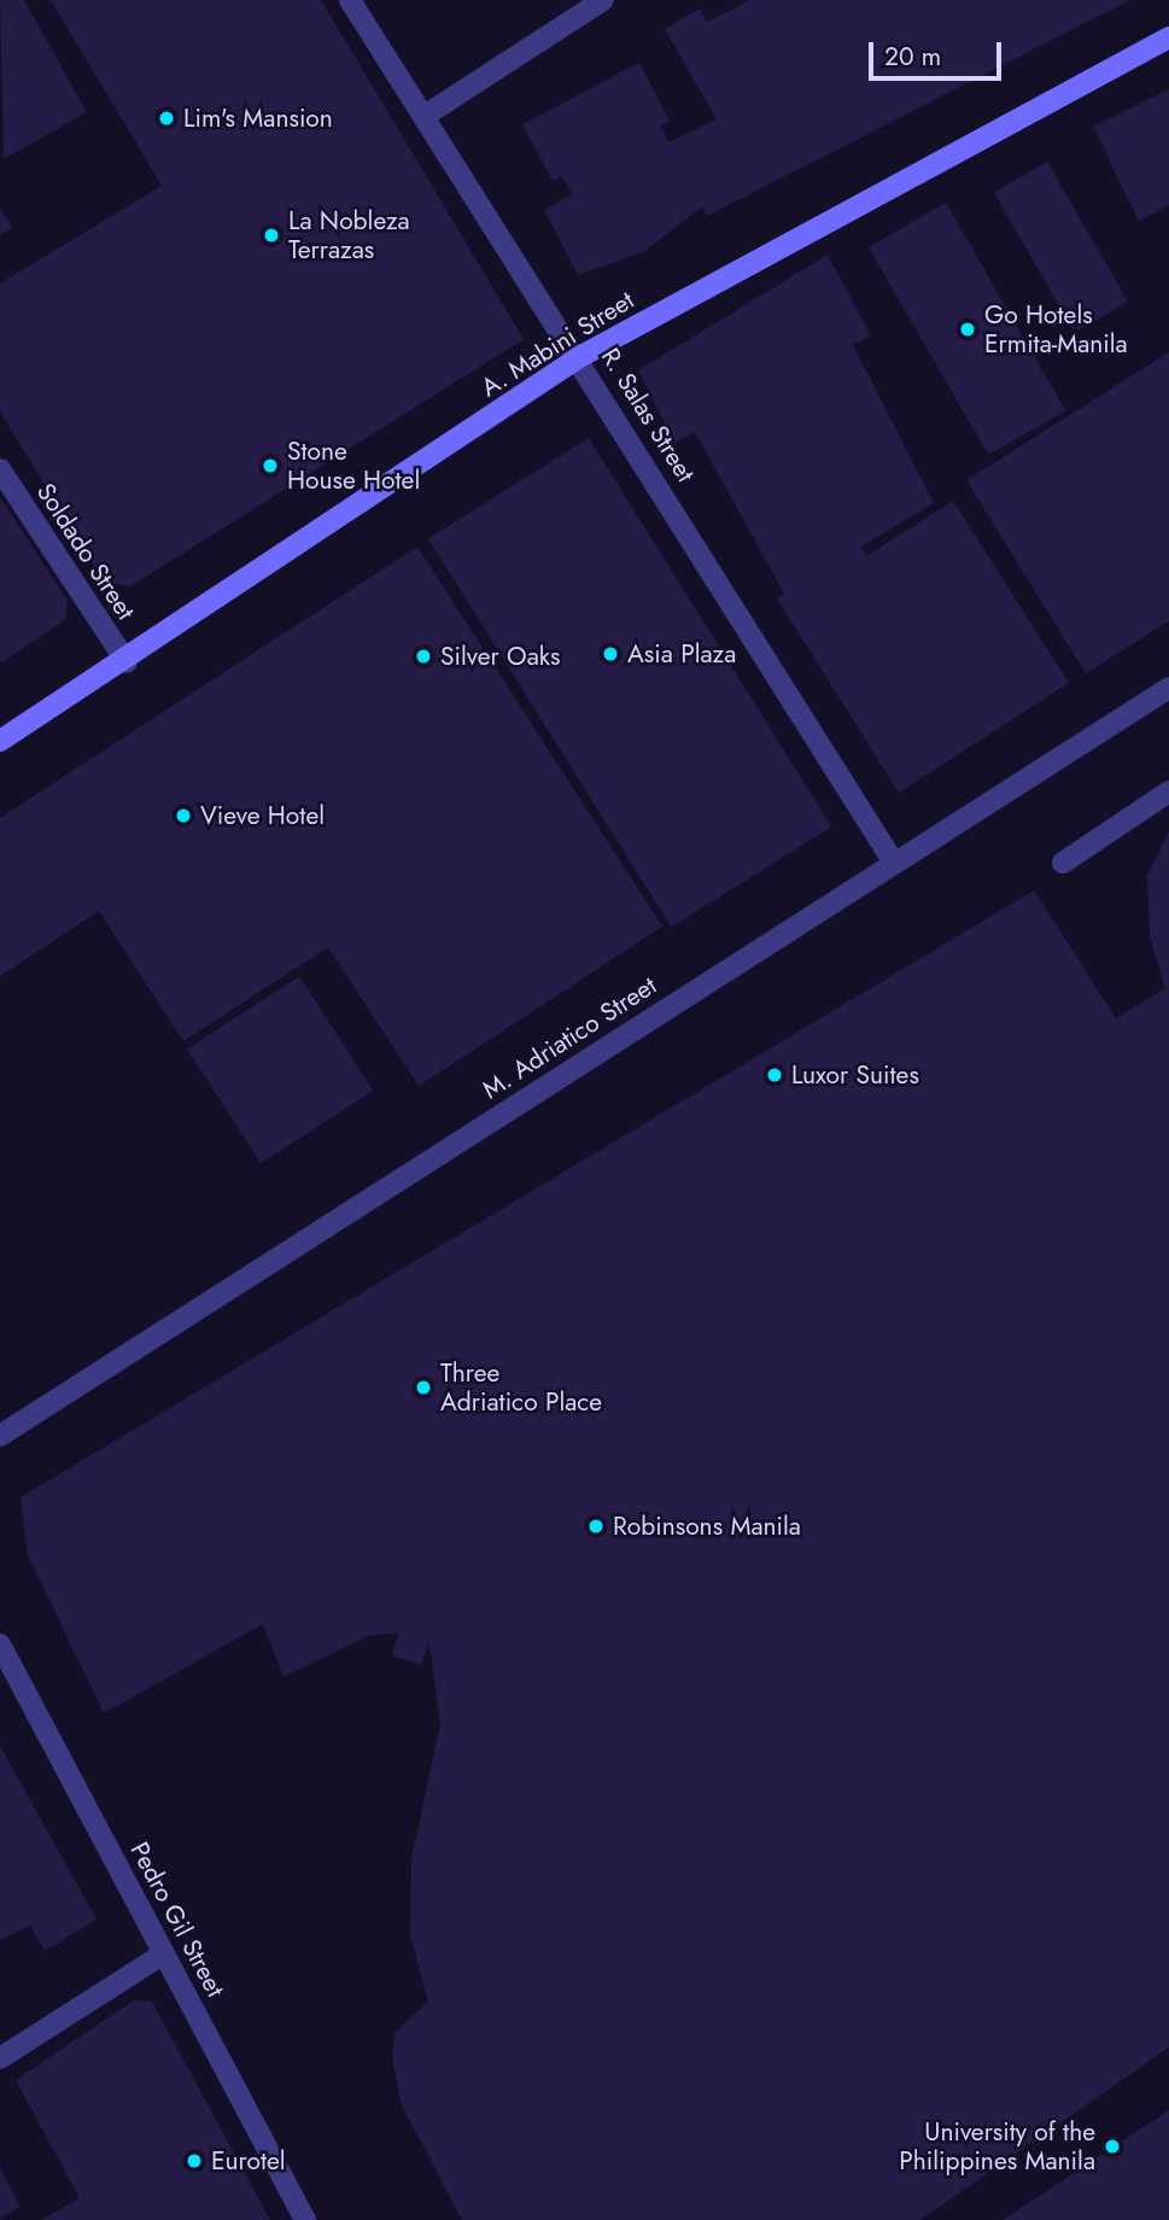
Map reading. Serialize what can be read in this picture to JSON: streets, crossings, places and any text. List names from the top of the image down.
{
  "streets": {
    "main road": ["A. Mabini Street"],
    "street": [
      "R. Salas Street",
      "Soldado Street",
      "M. Adriatico Street",
      "Pedro Gil Street"
    ]
  },
  "crossings": [
    ["A. Mabini Street", "R. Salas Street"],
    ["A. Mabini Street", "Soldado Street"],
    ["R. Salas Street", "M. Adriatico Street"]
  ],
  "places": [
    "Lim's Mansion",
    "La Nobleza Terrazas",
    "Go Hotels Ermita-Manila",
    "Stone House Hotel",
    "Asia Plaza",
    "Silver Oaks",
    "Vieve Hotel",
    "Luxor Suites",
    "Three Adriatico Place",
    "Robinsons Manila",
    "University of the Philippines Manila",
    "Eurotel"
  ],
  "scale_bar": "20 m"
}
